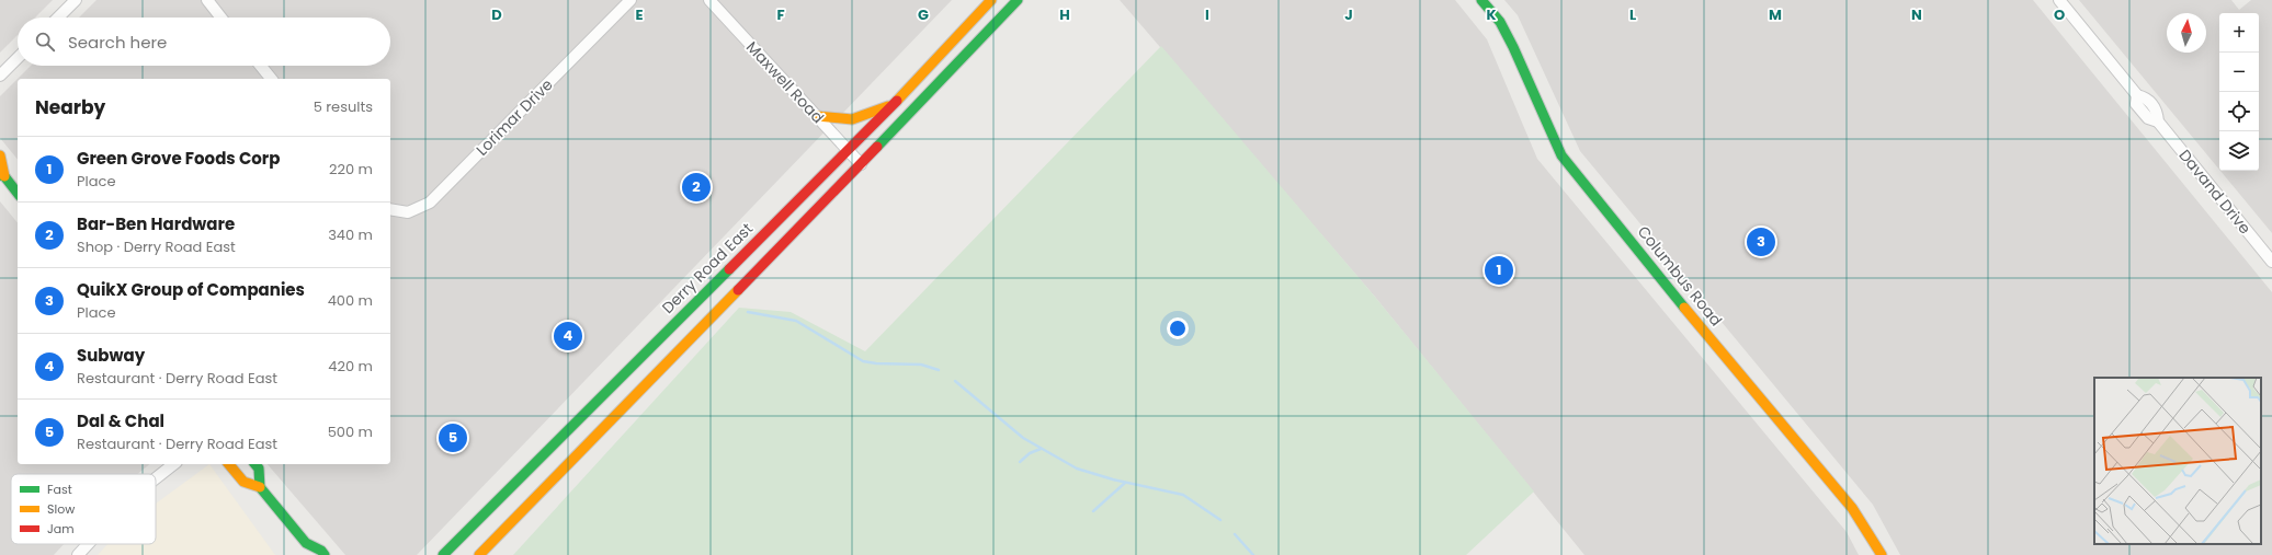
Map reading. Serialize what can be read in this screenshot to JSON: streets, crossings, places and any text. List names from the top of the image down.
{
  "streets": {
    "main road": ["Derry Road East", "Columbus Road"],
    "street": ["Maxwell Road", "Lorimar Drive", "Davand Drive"]
  },
  "crossings": [
    ["Maxwell Road", "Derry Road East"]
  ],
  "legend": ["Fast", "Slow", "Jam"],
  "north": "top",
  "page": {
    "map_buttons": ["+", "−"],
    "search": "Search here",
    "heading": ["Nearby", "5 results"],
    "list": [
      {
        "mark": "1",
        "name": "Green Grove Foods Corp",
        "note": "Place",
        "value": "220 m"
      },
      {
        "mark": "2",
        "name": "Bar-Ben Hardware",
        "note": "Shop · Derry Road East",
        "value": "340 m"
      },
      {
        "mark": "3",
        "name": "QuikX Group of Companies",
        "note": "Place",
        "value": "400 m"
      },
      {
        "mark": "4",
        "name": "Subway",
        "note": "Restaurant · Derry Road East",
        "value": "420 m"
      },
      {
        "mark": "5",
        "name": "Dal & Chal",
        "note": "Restaurant · Derry Road East",
        "value": "500 m"
      }
    ],
    "pins": [
      "2",
      "3",
      "1",
      "4",
      "5"
    ]
  },
  "grid": {
    "columns": [
      "D",
      "E",
      "F",
      "G",
      "H",
      "I",
      "J",
      "K",
      "L",
      "M",
      "N",
      "O"
    ]
  }
}
